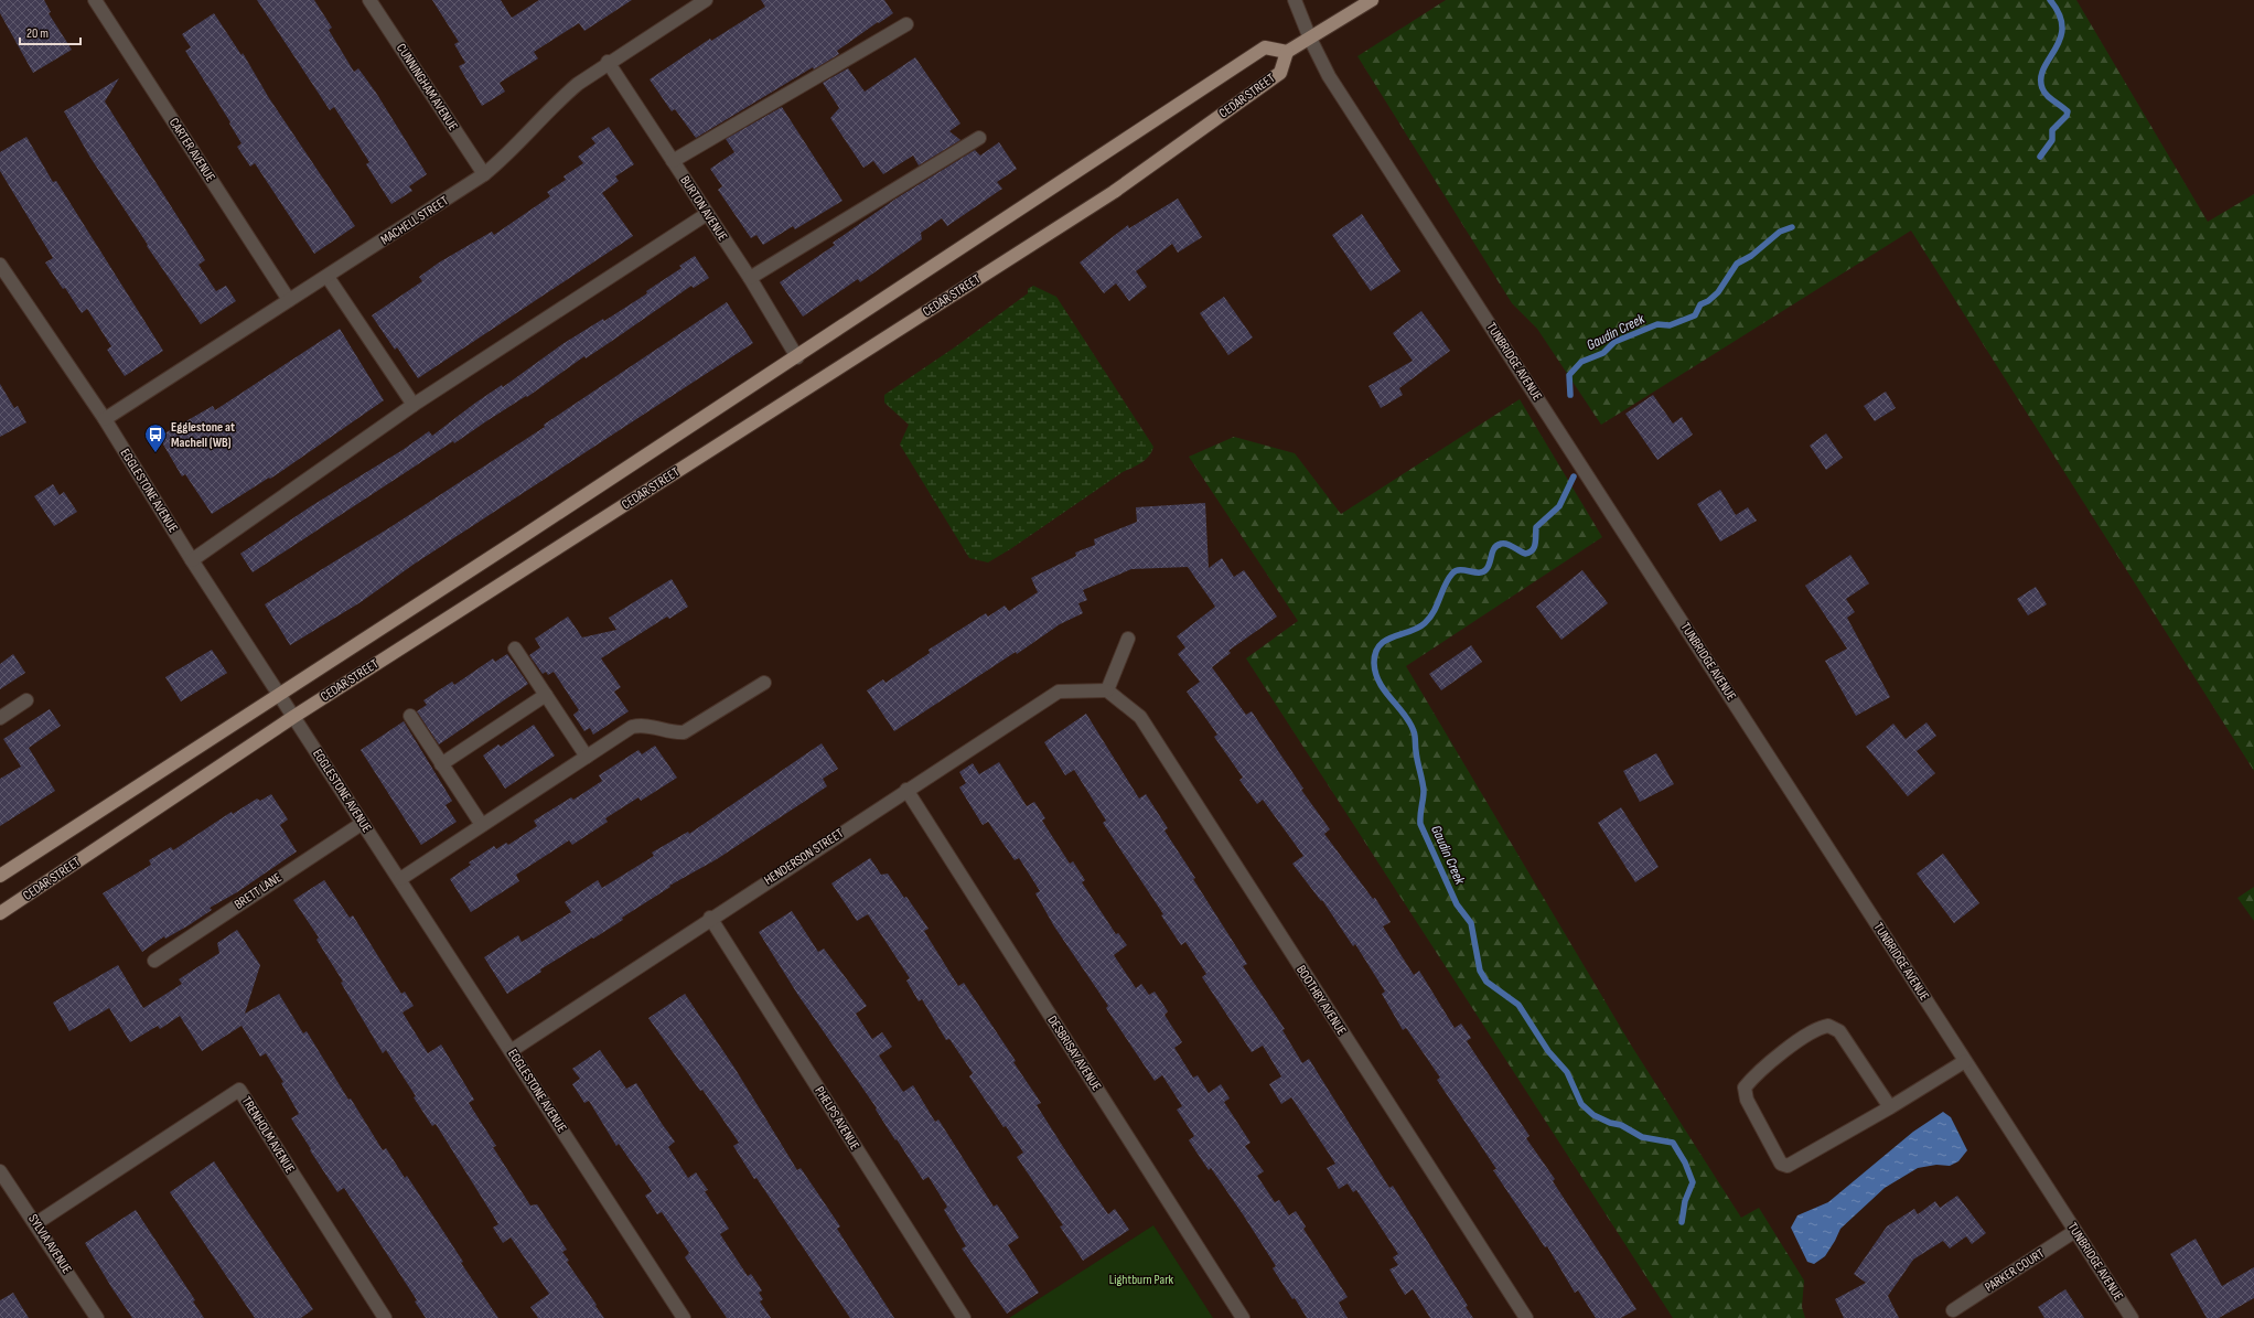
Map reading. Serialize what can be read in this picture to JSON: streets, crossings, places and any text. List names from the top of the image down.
{
  "streets": {
    "main road": ["CEDAR STREET"],
    "street": [
      "CUNNINGHAM AVENUE",
      "CARTER AVENUE",
      "BURTON AVENUE",
      "MACHELL STREET",
      "TUNBRIDGE AVENUE",
      "EGGLESTONE AVENUE",
      "HENDERSON STREET",
      "BRETT LANE",
      "BOOTHBY AVENUE",
      "DESBRISAY AVENUE",
      "PHELPS AVENUE",
      "TRENHOLM AVENUE",
      "SYLVIA AVENUE",
      "PARKER COURT"
    ]
  },
  "crossings": [
    ["CUNNINGHAM AVENUE", "MACHELL STREET"],
    ["CEDAR STREET", "BURTON AVENUE"],
    ["CEDAR STREET", "EGGLESTONE AVENUE"],
    ["CARTER AVENUE", "MACHELL STREET"],
    ["BURTON AVENUE", "MACHELL STREET"],
    ["MACHELL STREET", "EGGLESTONE AVENUE"],
    ["TUNBRIDGE AVENUE", "PARKER COURT"],
    ["EGGLESTONE AVENUE", "HENDERSON STREET"],
    ["EGGLESTONE AVENUE", "BRETT LANE"],
    ["HENDERSON STREET", "BOOTHBY AVENUE"],
    ["HENDERSON STREET", "DESBRISAY AVENUE"],
    ["HENDERSON STREET", "PHELPS AVENUE"],
    ["TRENHOLM AVENUE", "SYLVIA AVENUE"]
  ],
  "water": ["Gaudin Creek"],
  "parks": ["Lightburn Park"],
  "places": {
    "bus stop": ["Egglestone at Machell (WB)"]
  },
  "scale_bar": "20 m"
}
